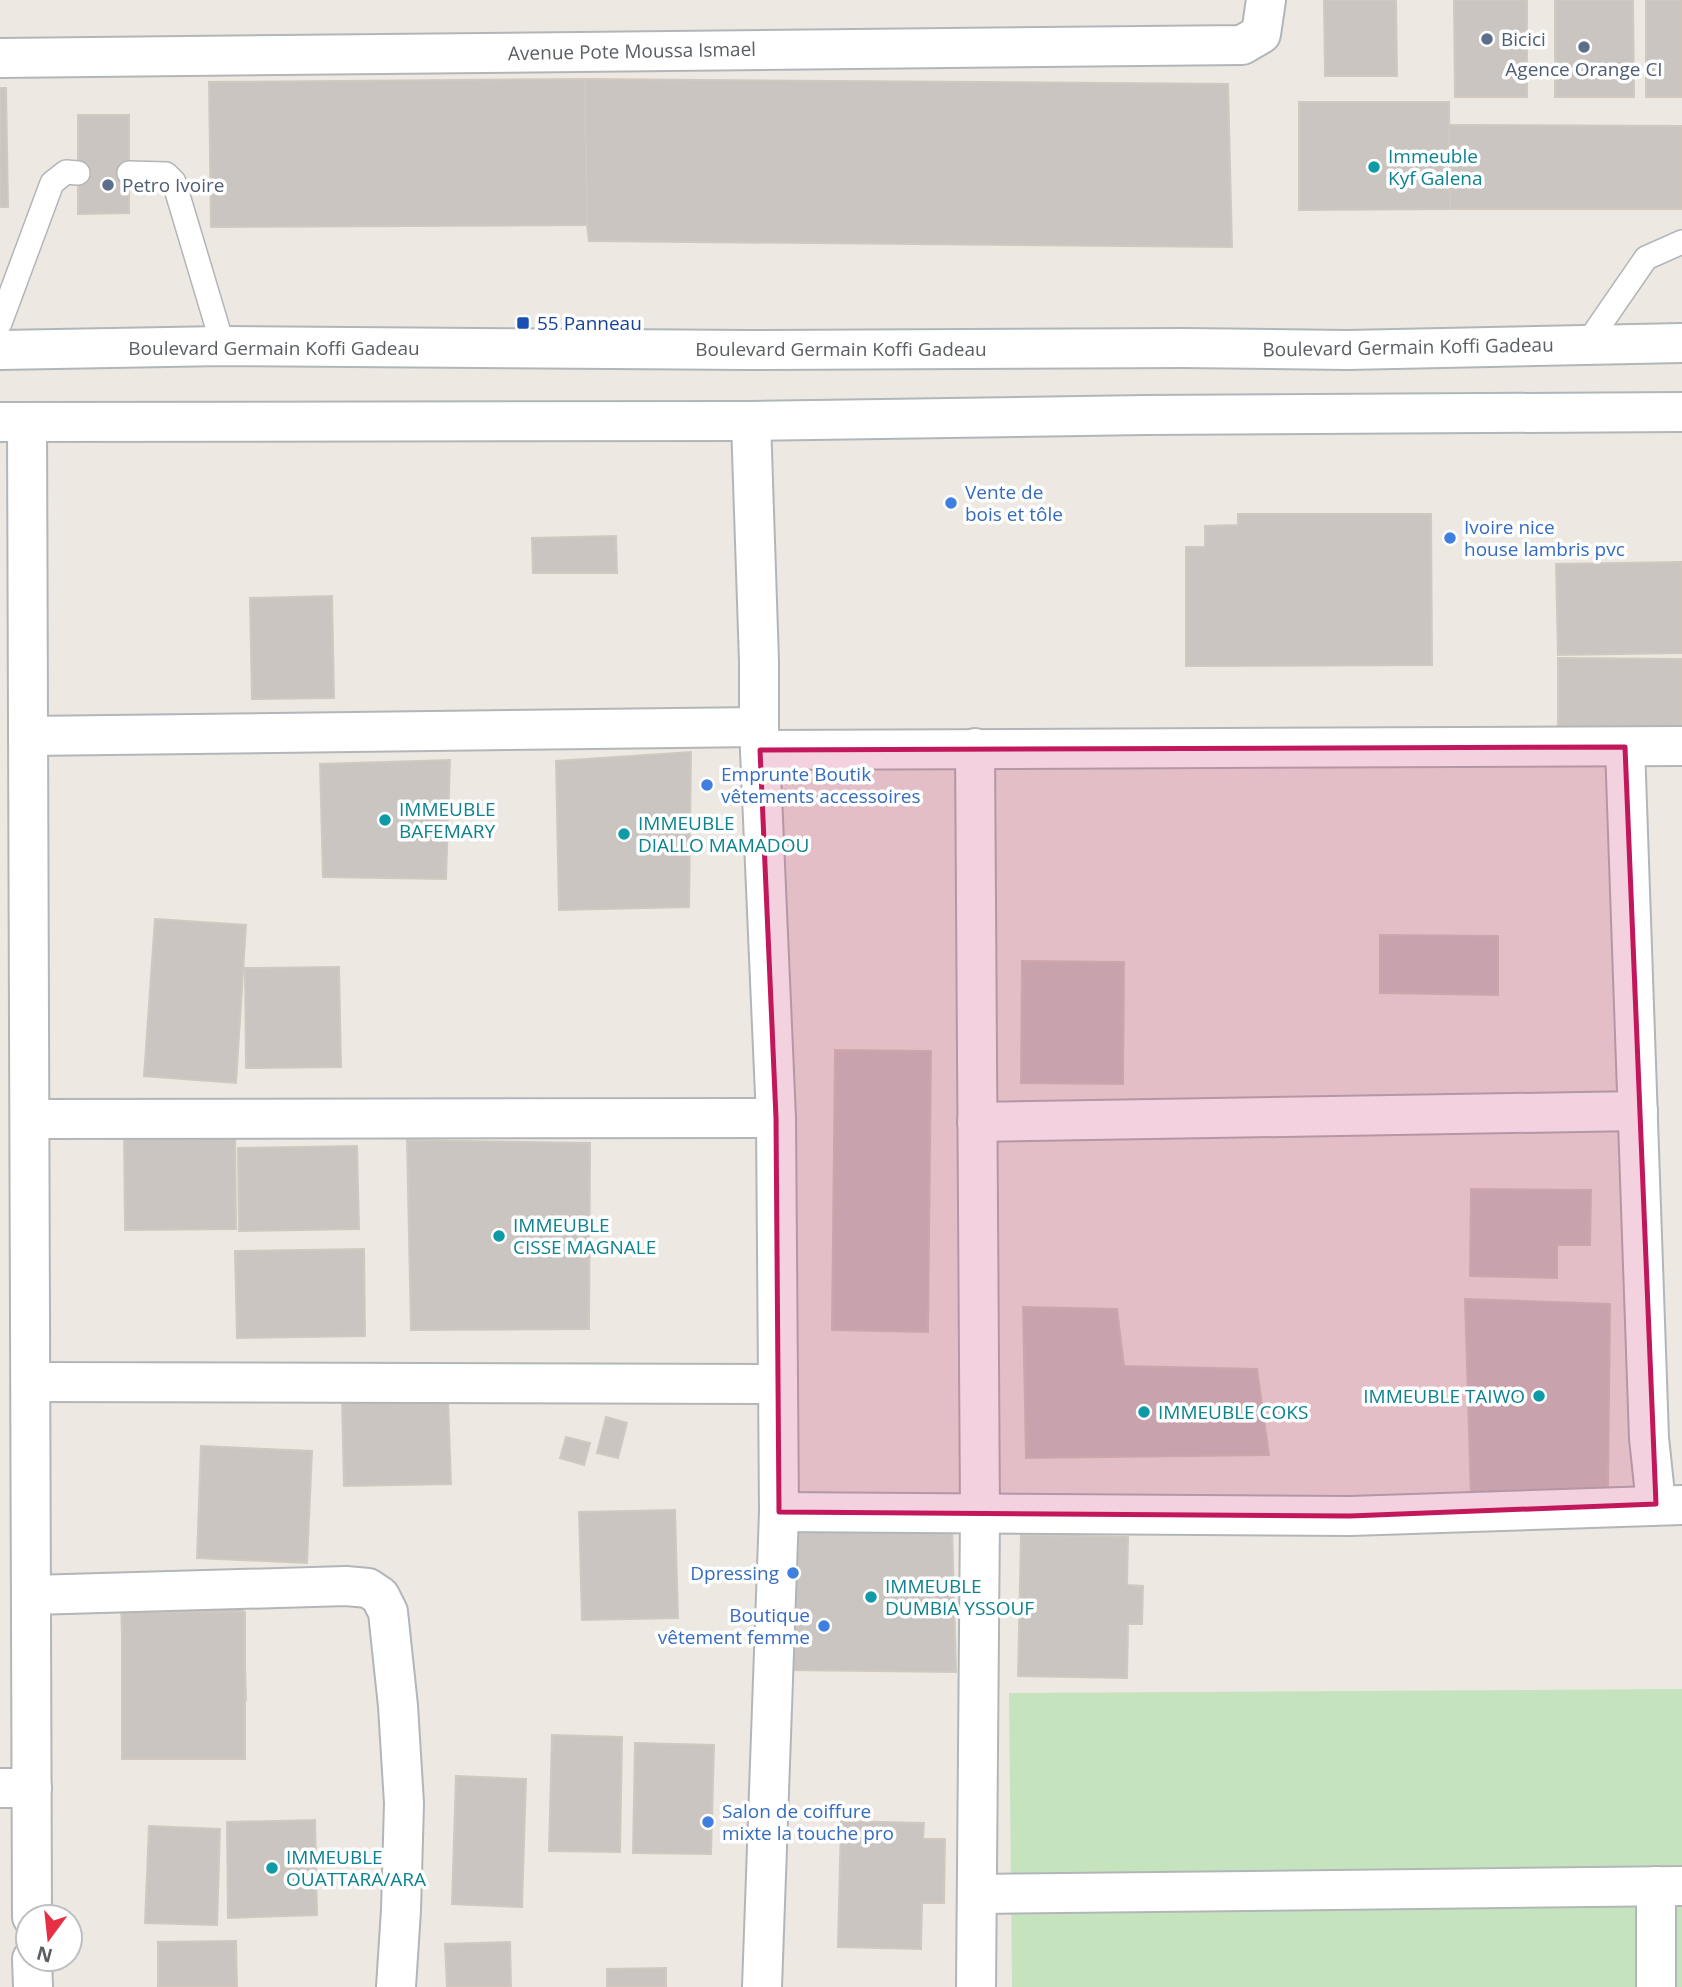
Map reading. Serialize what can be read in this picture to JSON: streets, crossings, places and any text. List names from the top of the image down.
{
  "streets": {
    "street": ["Avenue Pote Moussa Ismael", "Boulevard Germain Koffi Gadeau"]
  },
  "places": {
    "other": [
      "Bicici",
      "Agence Orange CI",
      "Immeuble Kyf Galena",
      "Petro Ivoire",
      "Vente de bois et tôle",
      "Ivoire nice house lambris pvc",
      "Emprunte Boutik vêtements accessoires",
      "IMMEUBLE BAFEMARY",
      "IMMEUBLE DIALLO MAMADOU",
      "IMMEUBLE CISSE MAGNALE",
      "IMMEUBLE TAIWO",
      "IMMEUBLE COKS",
      "Dpressing",
      "IMMEUBLE DUMBIA YSSOUF",
      "Boutique vêtement femme",
      "Salon de coiffure mixte la touche pro",
      "IMMEUBLE OUATTARA/ARA"
    ],
    "transit": ["55 Panneau"]
  },
  "north": "bottom"
}
